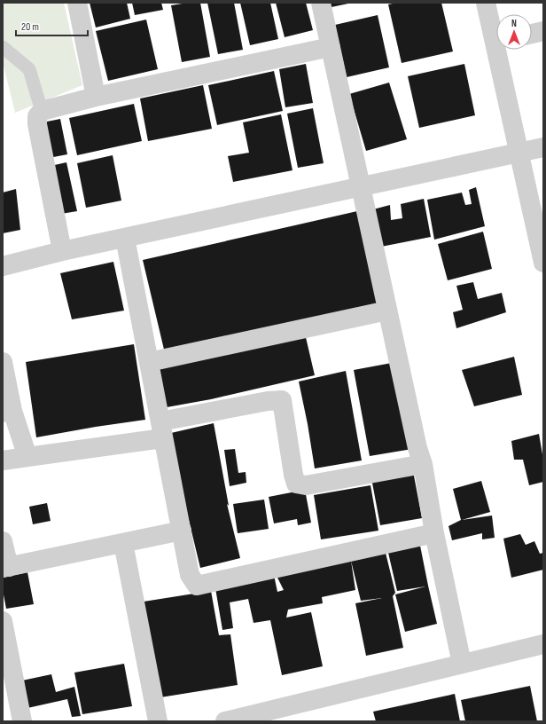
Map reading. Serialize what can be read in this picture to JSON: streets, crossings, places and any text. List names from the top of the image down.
{
  "scale_bar": "20 m",
  "north": "top"
}
